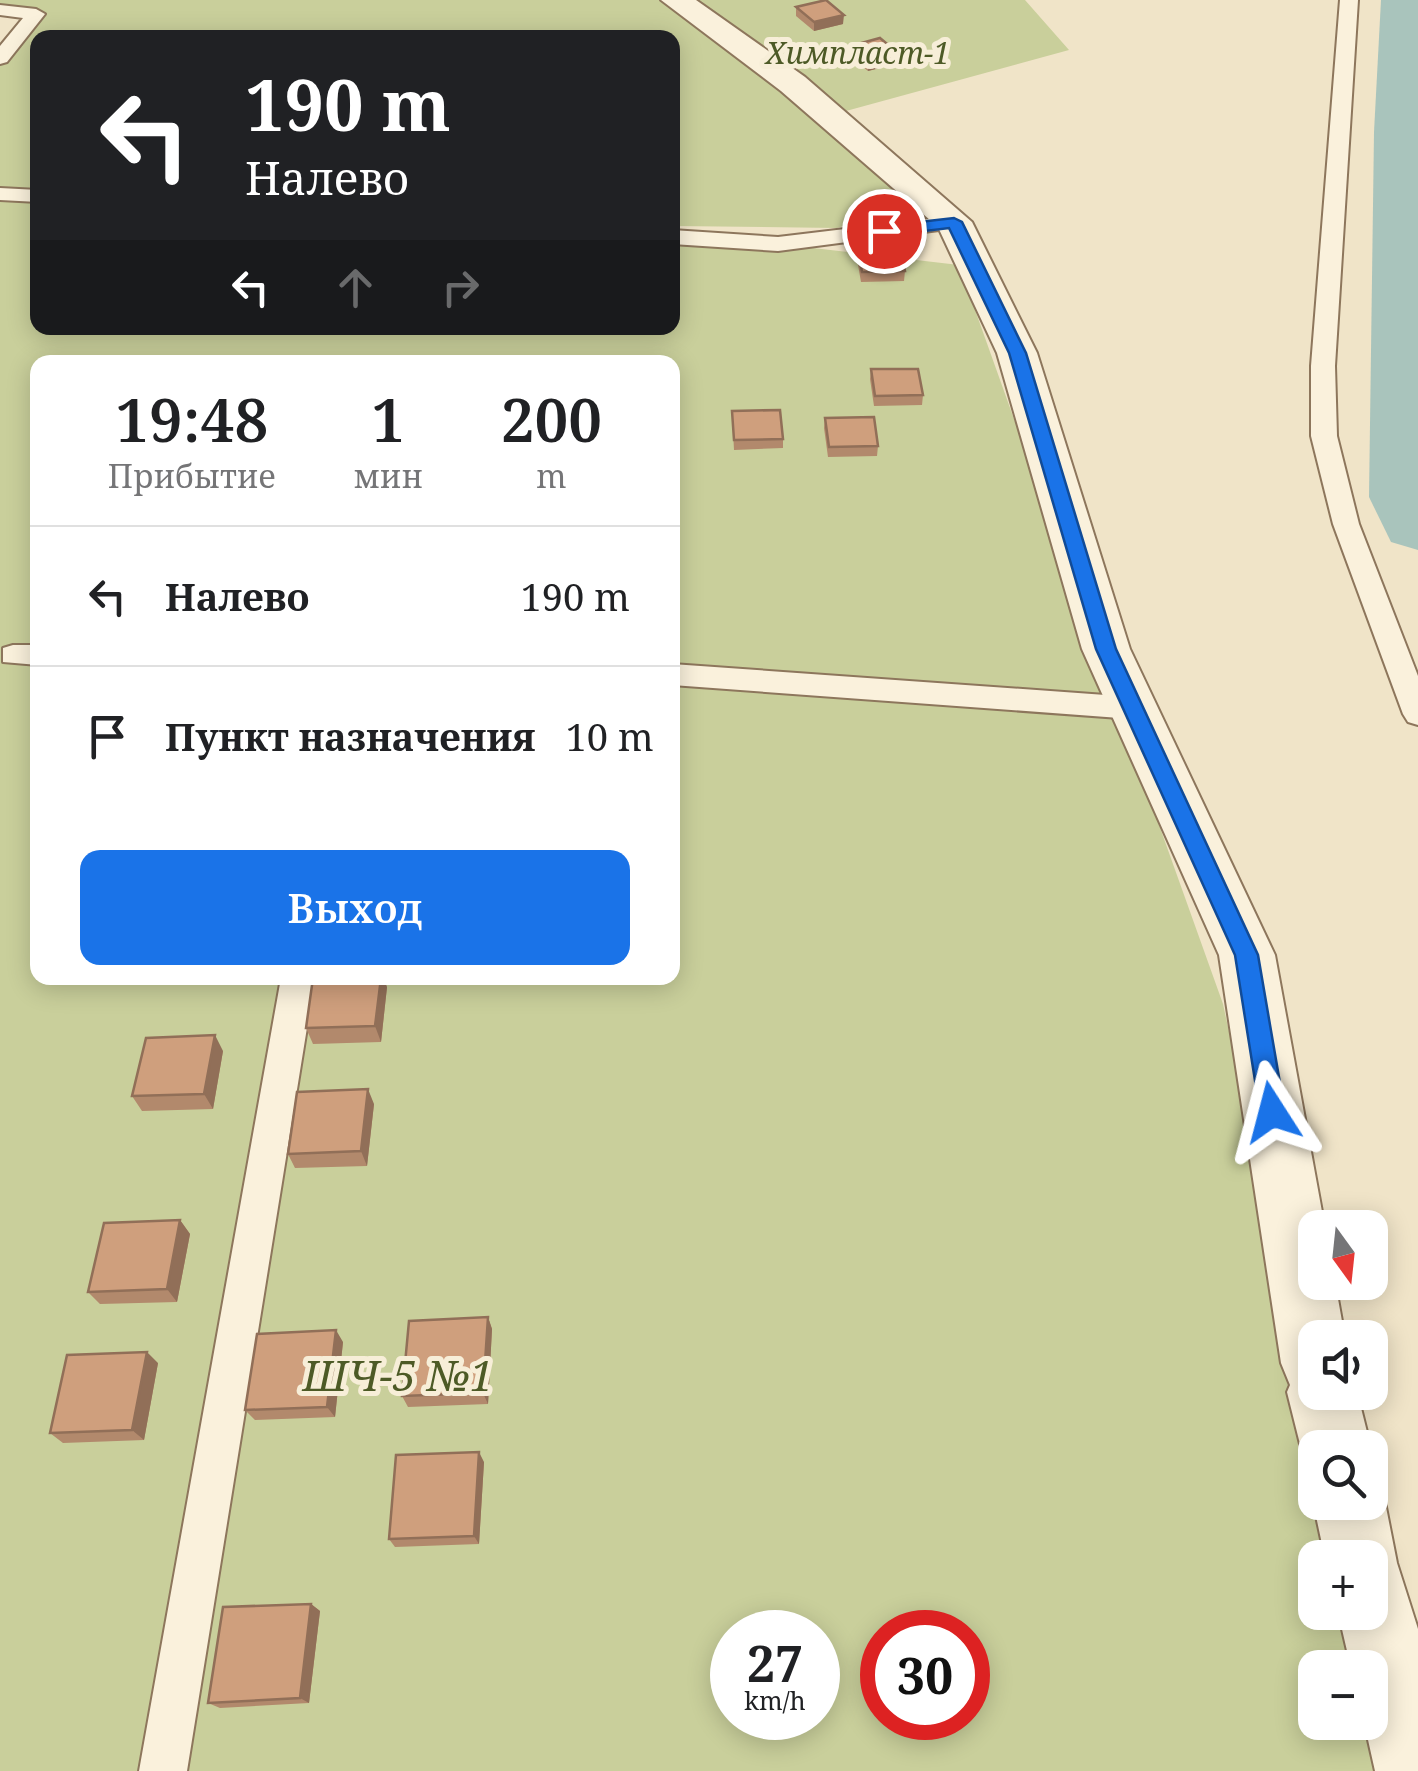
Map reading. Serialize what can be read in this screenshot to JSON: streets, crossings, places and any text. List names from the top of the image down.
{
  "parks": ["Химпласт-1", "ШЧ-5 №1"],
  "north": "bottom",
  "page": {
    "turn": ["190 m", "Налево"],
    "eta": [
      "19:48",
      "Прибытие",
      "1",
      "мин",
      "200",
      "m"
    ],
    "list": [
      {
        "name": "Налево",
        "value": "190 m"
      },
      {
        "name": "Пункт назначения",
        "value": "10 m"
      }
    ],
    "buttons": "Выход",
    "map_buttons": ["+", "−"],
    "speed": "27 km/h",
    "limit": "30"
  }
}
